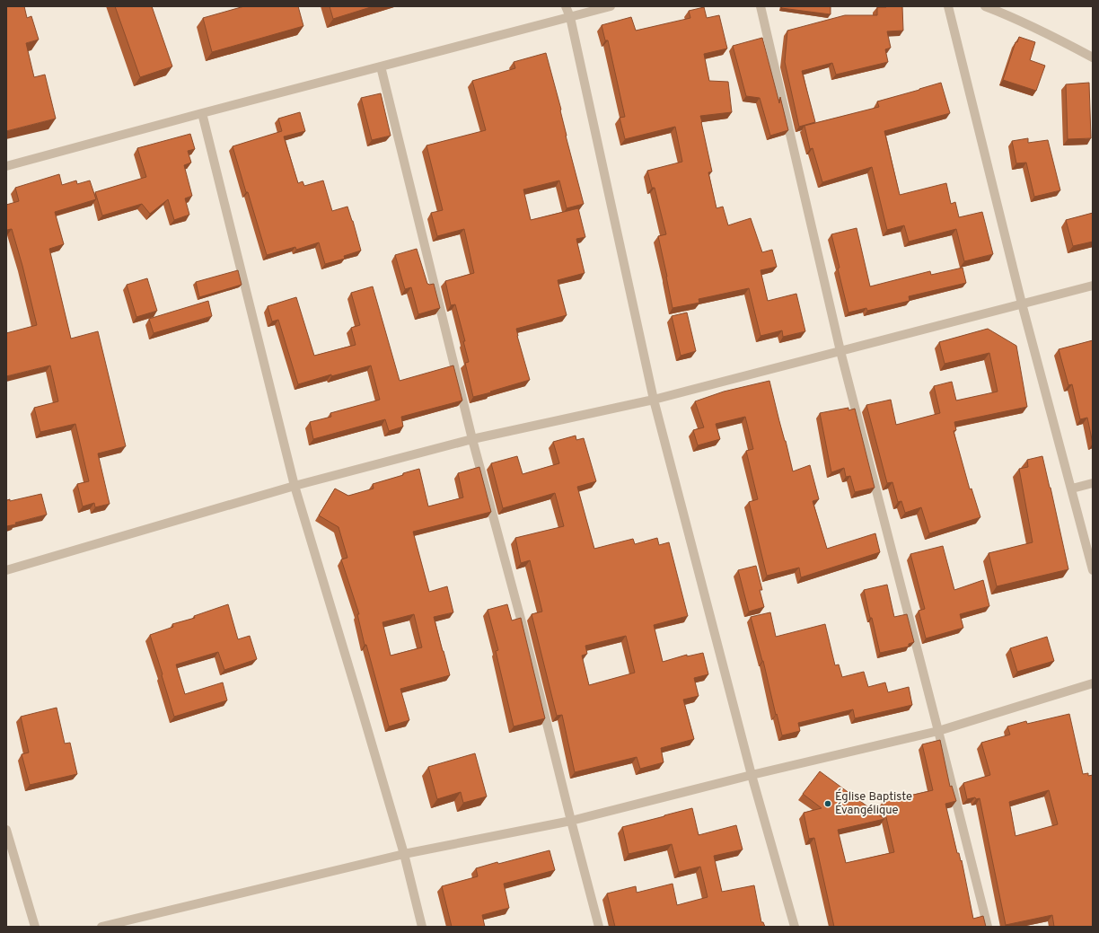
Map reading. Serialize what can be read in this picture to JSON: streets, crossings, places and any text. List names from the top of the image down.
{
  "places": ["Église Baptiste Évangélique"]
}
